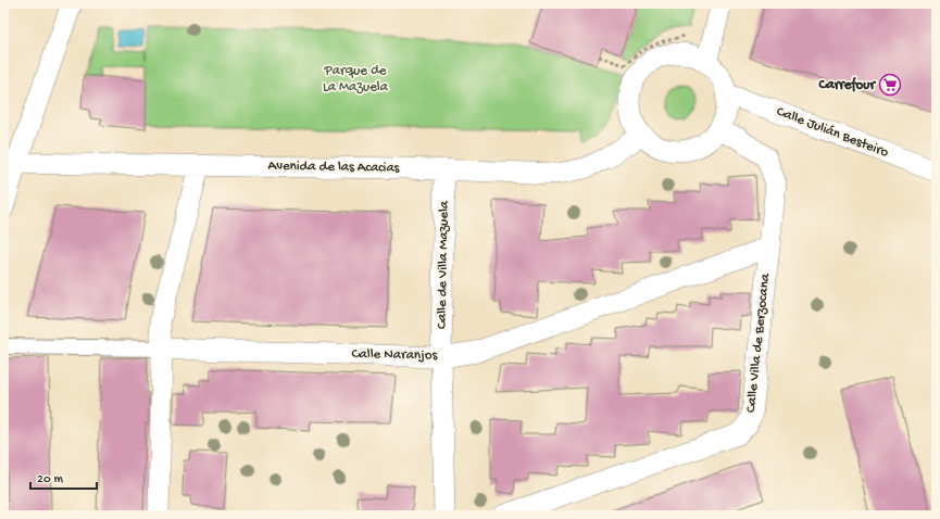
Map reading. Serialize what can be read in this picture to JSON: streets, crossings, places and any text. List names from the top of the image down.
{
  "streets": {
    "street": [
      "Calle Julián Besteiro",
      "Avenida de las Acacias",
      "Calle de Villa Mazuela",
      "Calle Villa de Berzocana",
      "Calle Naranjos"
    ]
  },
  "crossings": [
    ["Calle Julián Besteiro", "Avenida de las Acacias"],
    ["Calle Julián Besteiro", "Calle Villa de Berzocana"],
    ["Avenida de las Acacias", "Calle de Villa Mazuela"],
    ["Avenida de las Acacias", "Calle Villa de Berzocana"],
    ["Calle de Villa Mazuela", "Calle Naranjos"],
    ["Calle Villa de Berzocana", "Calle Naranjos"]
  ],
  "parks": ["Parque de La Mazuela"],
  "places": {
    "supermarket": ["Carrefour"]
  },
  "scale_bar": "20 m"
}
